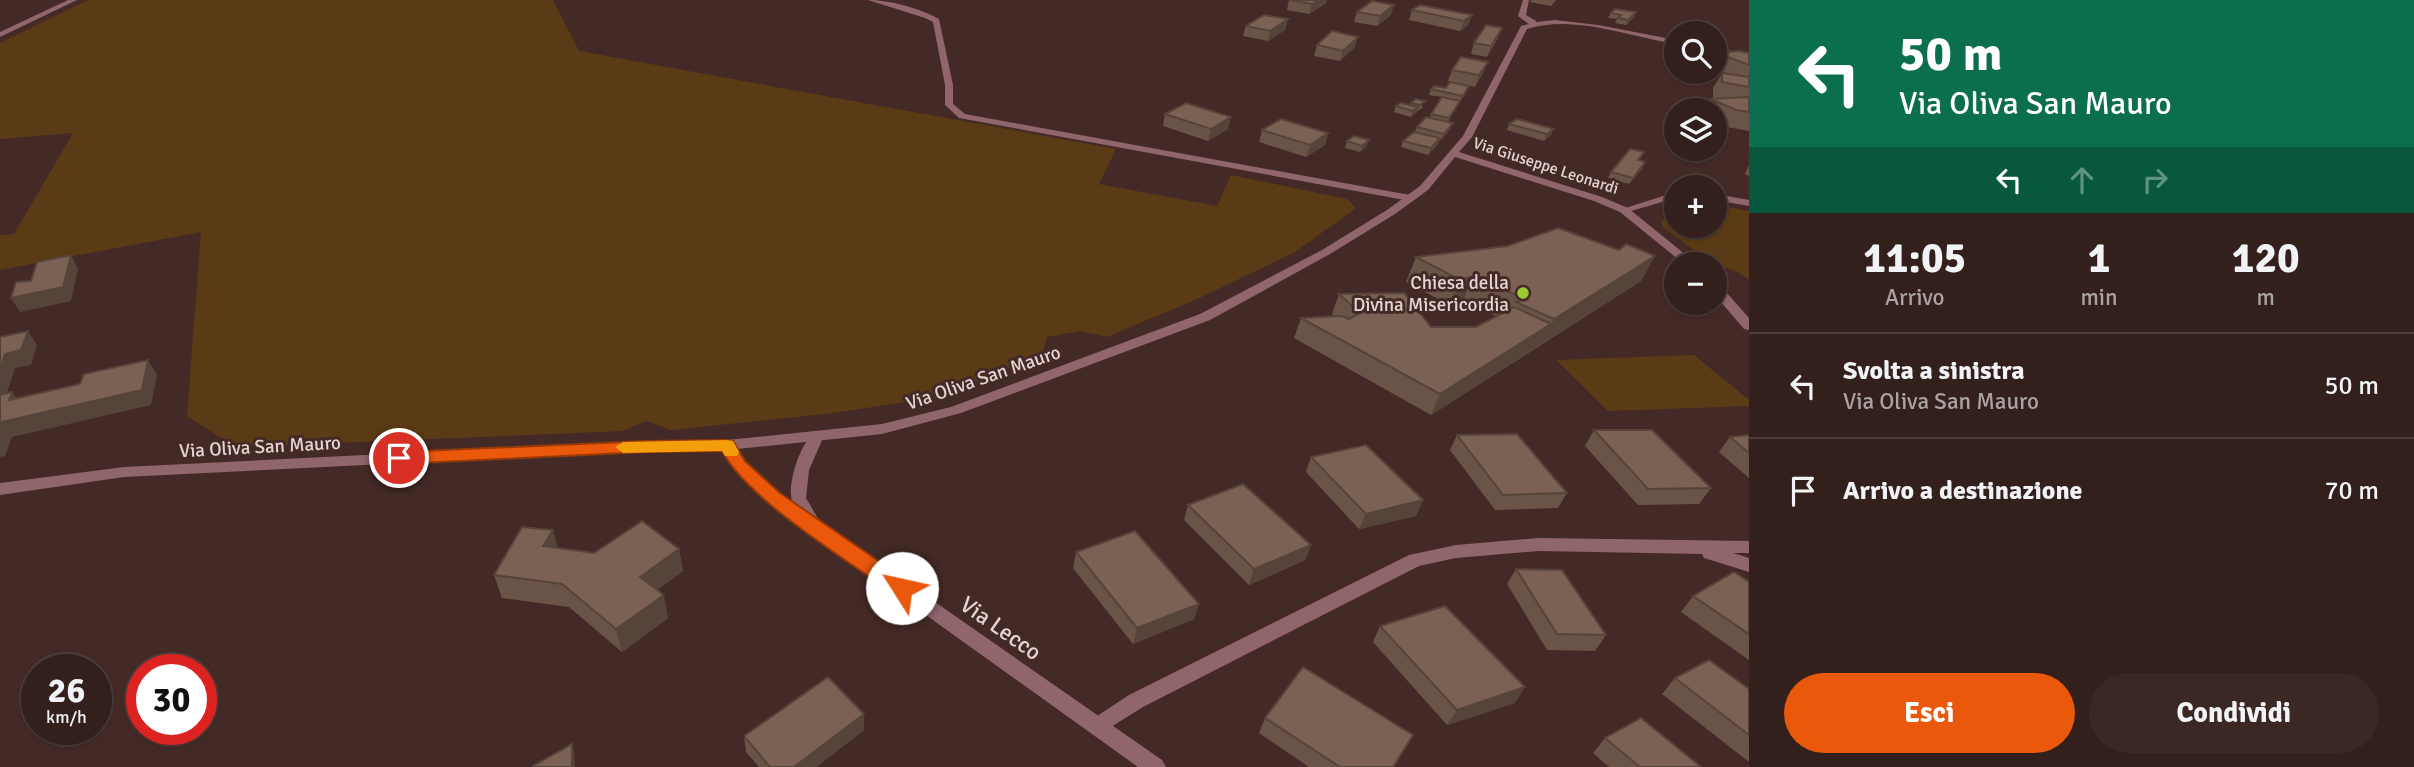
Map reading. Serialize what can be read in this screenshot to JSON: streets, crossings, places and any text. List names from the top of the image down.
{
  "streets": {
    "street": ["Via Giuseppe Leonardi", "Via Oliva San Mauro", "Via Lecco"]
  },
  "crossings": [
    ["Via Giuseppe Leonardi", "Via Oliva San Mauro"],
    ["Via Oliva San Mauro", "Via Lecco"]
  ],
  "places": ["Chiesa della Divina Misericordia"],
  "page": {
    "turn": ["50 m", "Via Oliva San Mauro"],
    "map_buttons": ["+", "−"],
    "eta": [
      "11:05",
      "Arrivo",
      "1",
      "min",
      "120",
      "m"
    ],
    "list": [
      {
        "name": "Svolta a sinistra",
        "note": "Via Oliva San Mauro",
        "value": "50 m"
      },
      {
        "name": "Arrivo a destinazione",
        "value": "70 m"
      }
    ],
    "speed": "26 km/h",
    "limit": "30",
    "buttons": ["Esci", "Condividi"]
  }
}
